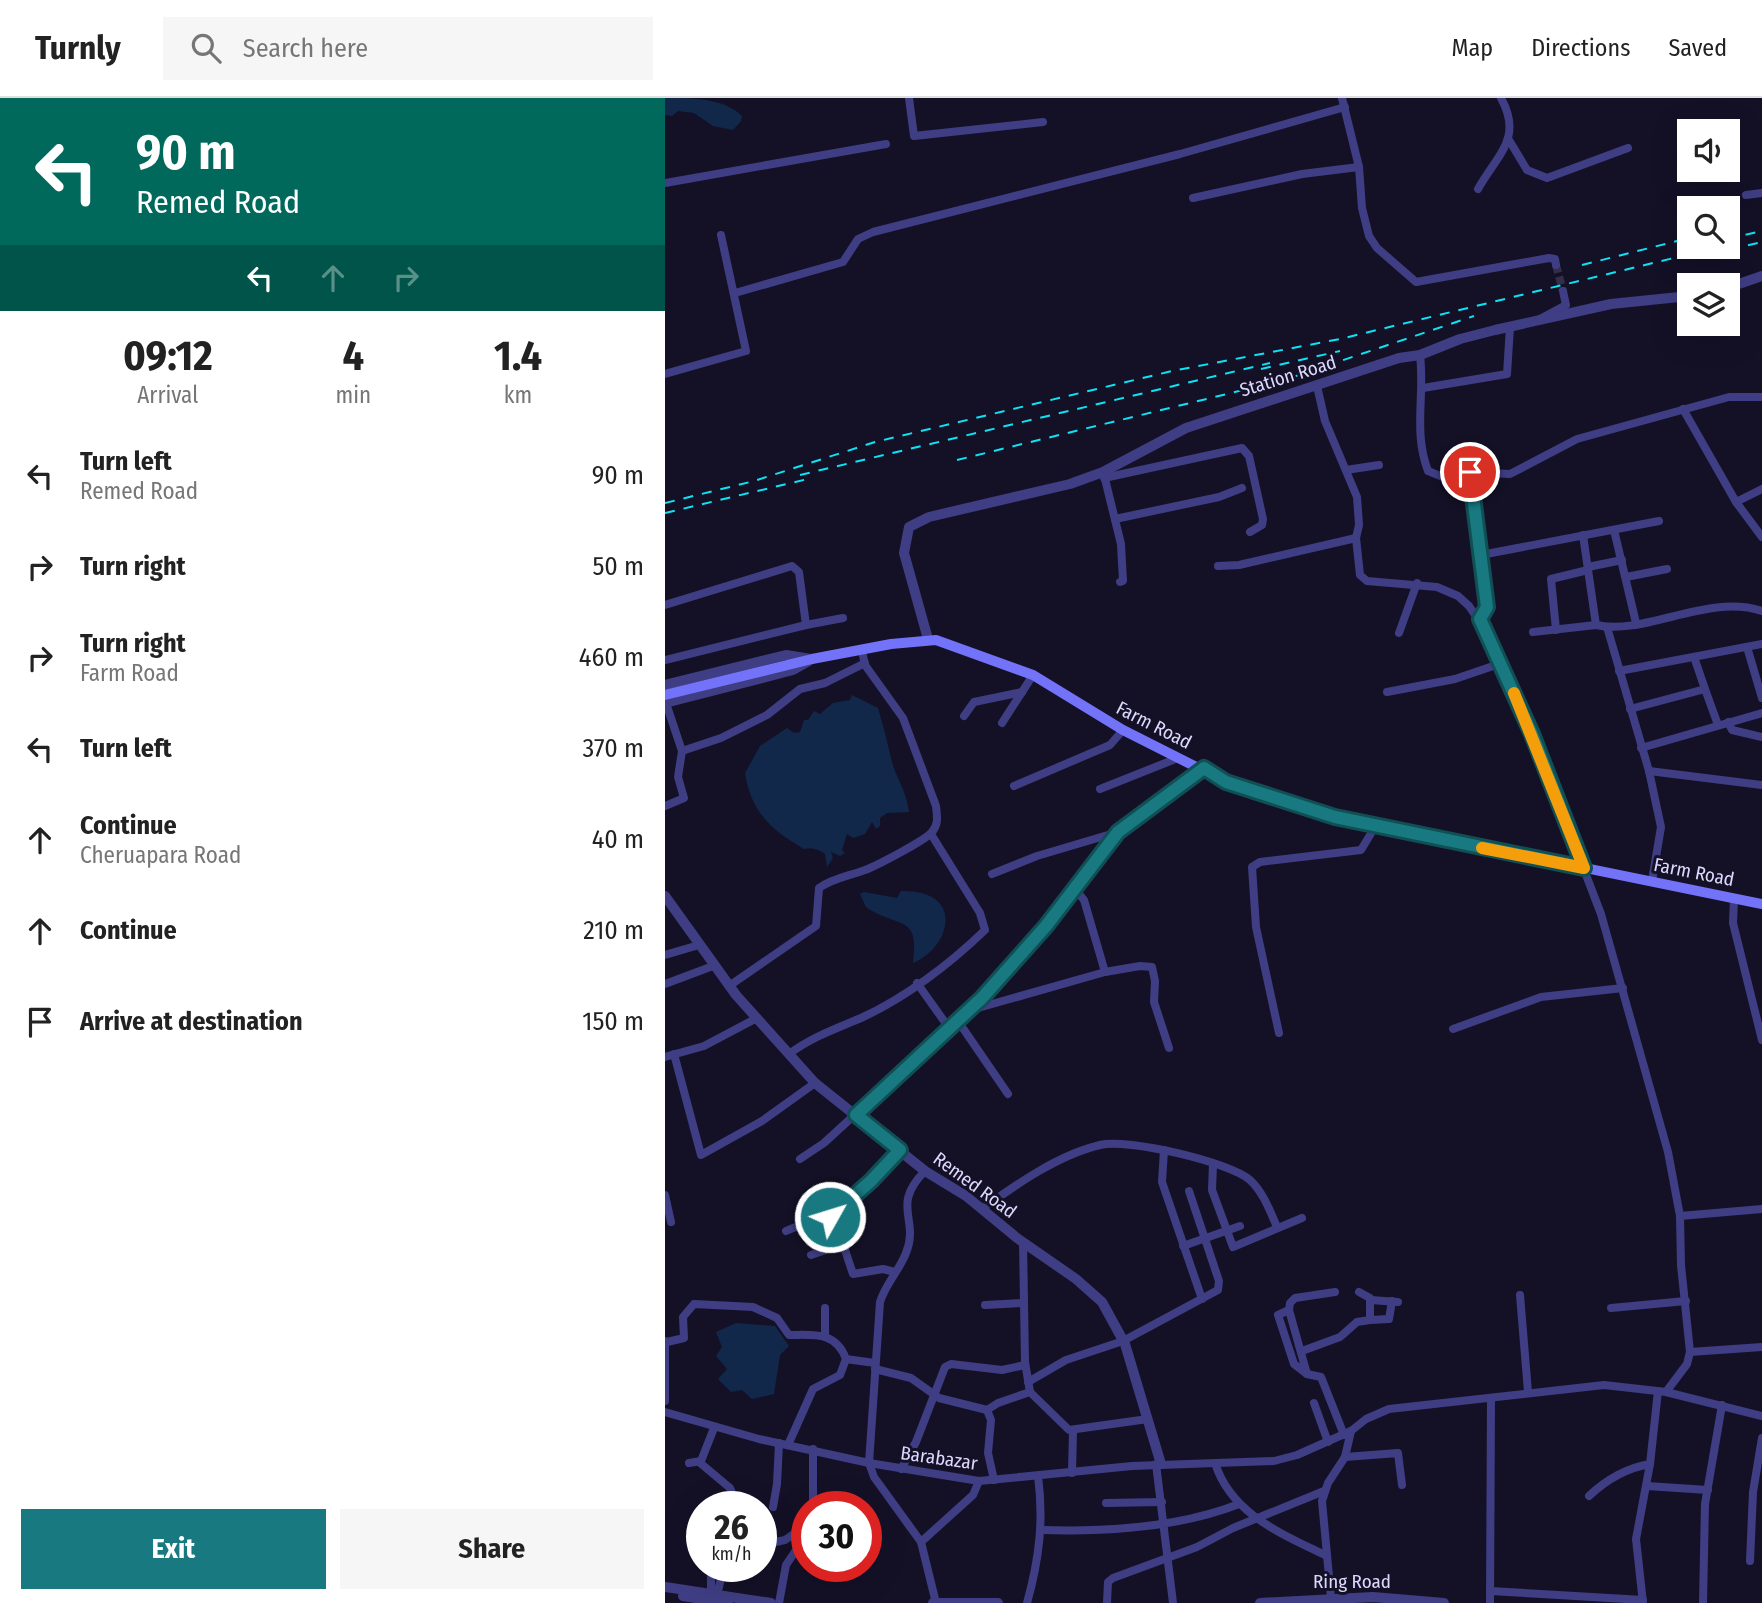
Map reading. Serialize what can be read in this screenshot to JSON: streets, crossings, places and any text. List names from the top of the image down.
{
  "streets": {
    "main road": ["Farm Road"],
    "street": [
      "Station Road",
      "Remed Road",
      "Barabazar",
      "Ring Road"
    ]
  },
  "crossings": [
    ["Station Road", "Farm Road"],
    ["Remed Road", "Barabazar"]
  ],
  "page": {
    "header": "Turnly",
    "search": "Search here",
    "nav": ["Map", "Directions", "Saved"],
    "turn": ["90 m", "Remed Road"],
    "eta": [
      "09:12",
      "Arrival",
      "4",
      "min",
      "1.4",
      "km"
    ],
    "list": [
      {
        "name": "Turn left",
        "note": "Remed Road",
        "value": "90 m"
      },
      {
        "name": "Turn right",
        "value": "50 m"
      },
      {
        "name": "Turn right",
        "note": "Farm Road",
        "value": "460 m"
      },
      {
        "name": "Turn left",
        "value": "370 m"
      },
      {
        "name": "Continue",
        "note": "Cheruapara Road",
        "value": "40 m"
      },
      {
        "name": "Continue",
        "value": "210 m"
      },
      {
        "name": "Arrive at destination",
        "value": "150 m"
      }
    ],
    "speed": "26 km/h",
    "limit": "30",
    "buttons": ["Exit", "Share"]
  }
}
